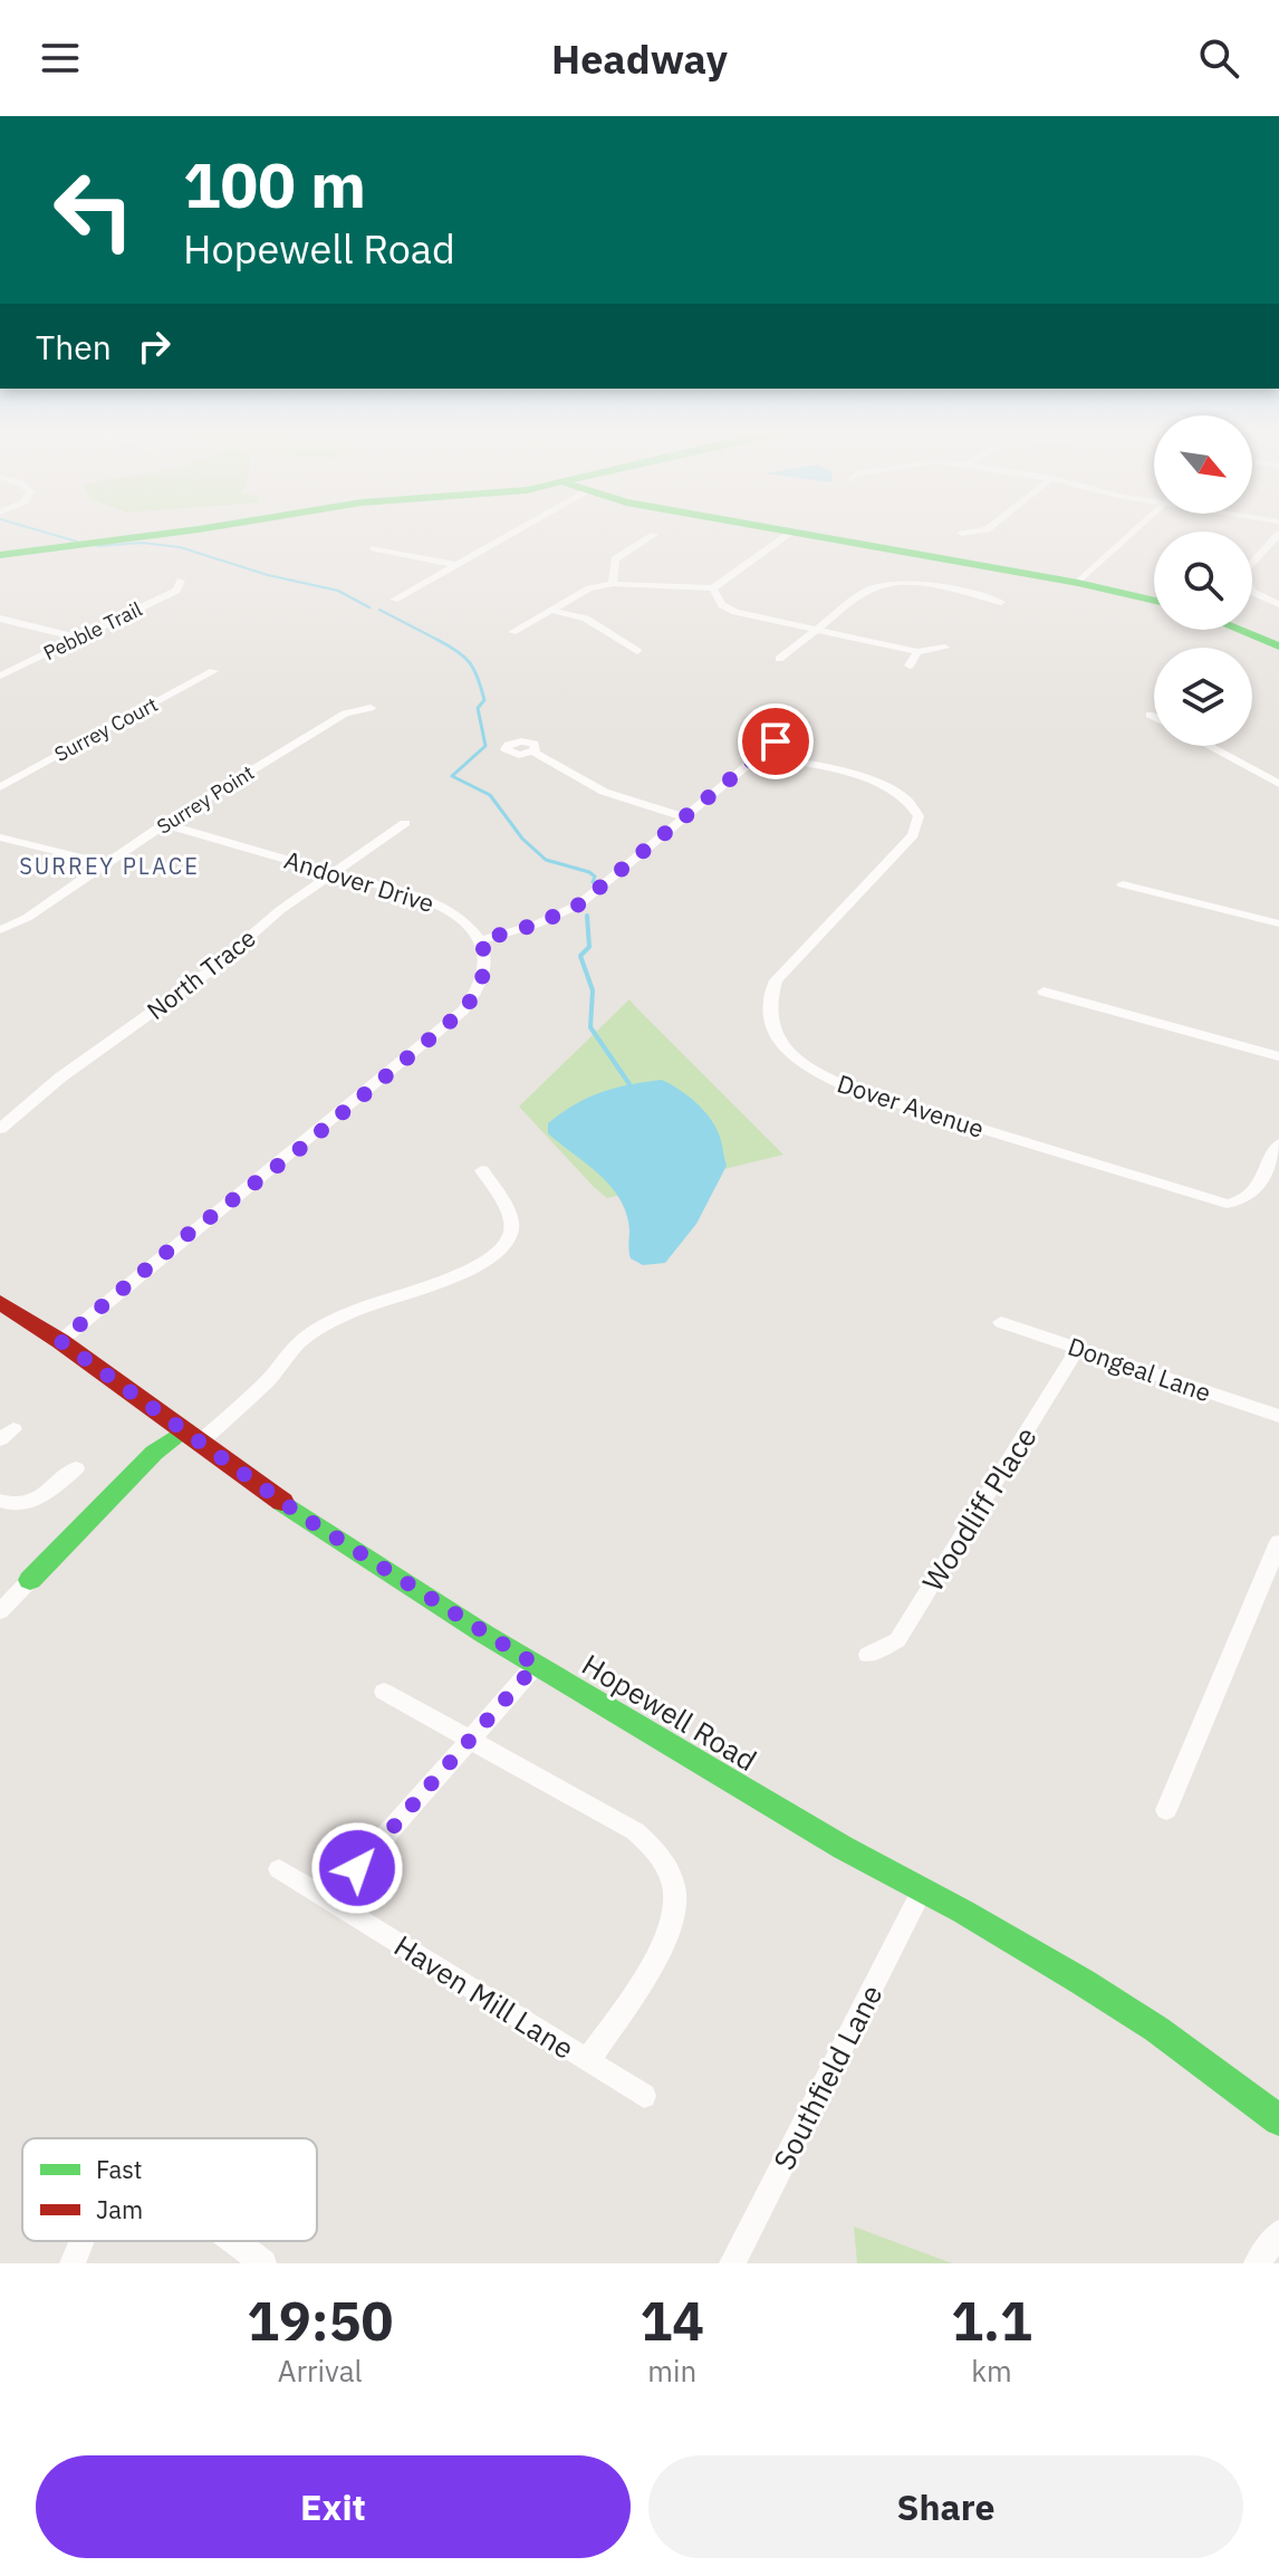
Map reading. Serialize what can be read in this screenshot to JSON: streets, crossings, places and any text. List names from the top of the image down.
{
  "streets": {
    "street": [
      "Pebble Trail",
      "Surrey Court",
      "Surrey Point",
      "Andover Drive",
      "North Trace",
      "Dover Avenue",
      "Dongeal Lane",
      "Woodliff Place",
      "Hopewell Road",
      "Haven Mill Lane",
      "Southfield Lane"
    ]
  },
  "crossings": [
    ["Surrey Point", "Andover Drive"],
    ["Andover Drive", "North Trace"],
    ["Dongeal Lane", "Woodliff Place"],
    ["Hopewell Road", "Southfield Lane"]
  ],
  "districts": ["SURREY PLACE"],
  "legend": ["Fast", "Jam"],
  "north": "bottom right",
  "page": {
    "header": "Headway",
    "turn": ["100 m", "Hopewell Road"],
    "then": "Then",
    "eta": [
      "19:50",
      "Arrival",
      "14",
      "min",
      "1.1",
      "km"
    ],
    "buttons": ["Exit", "Share"]
  }
}
